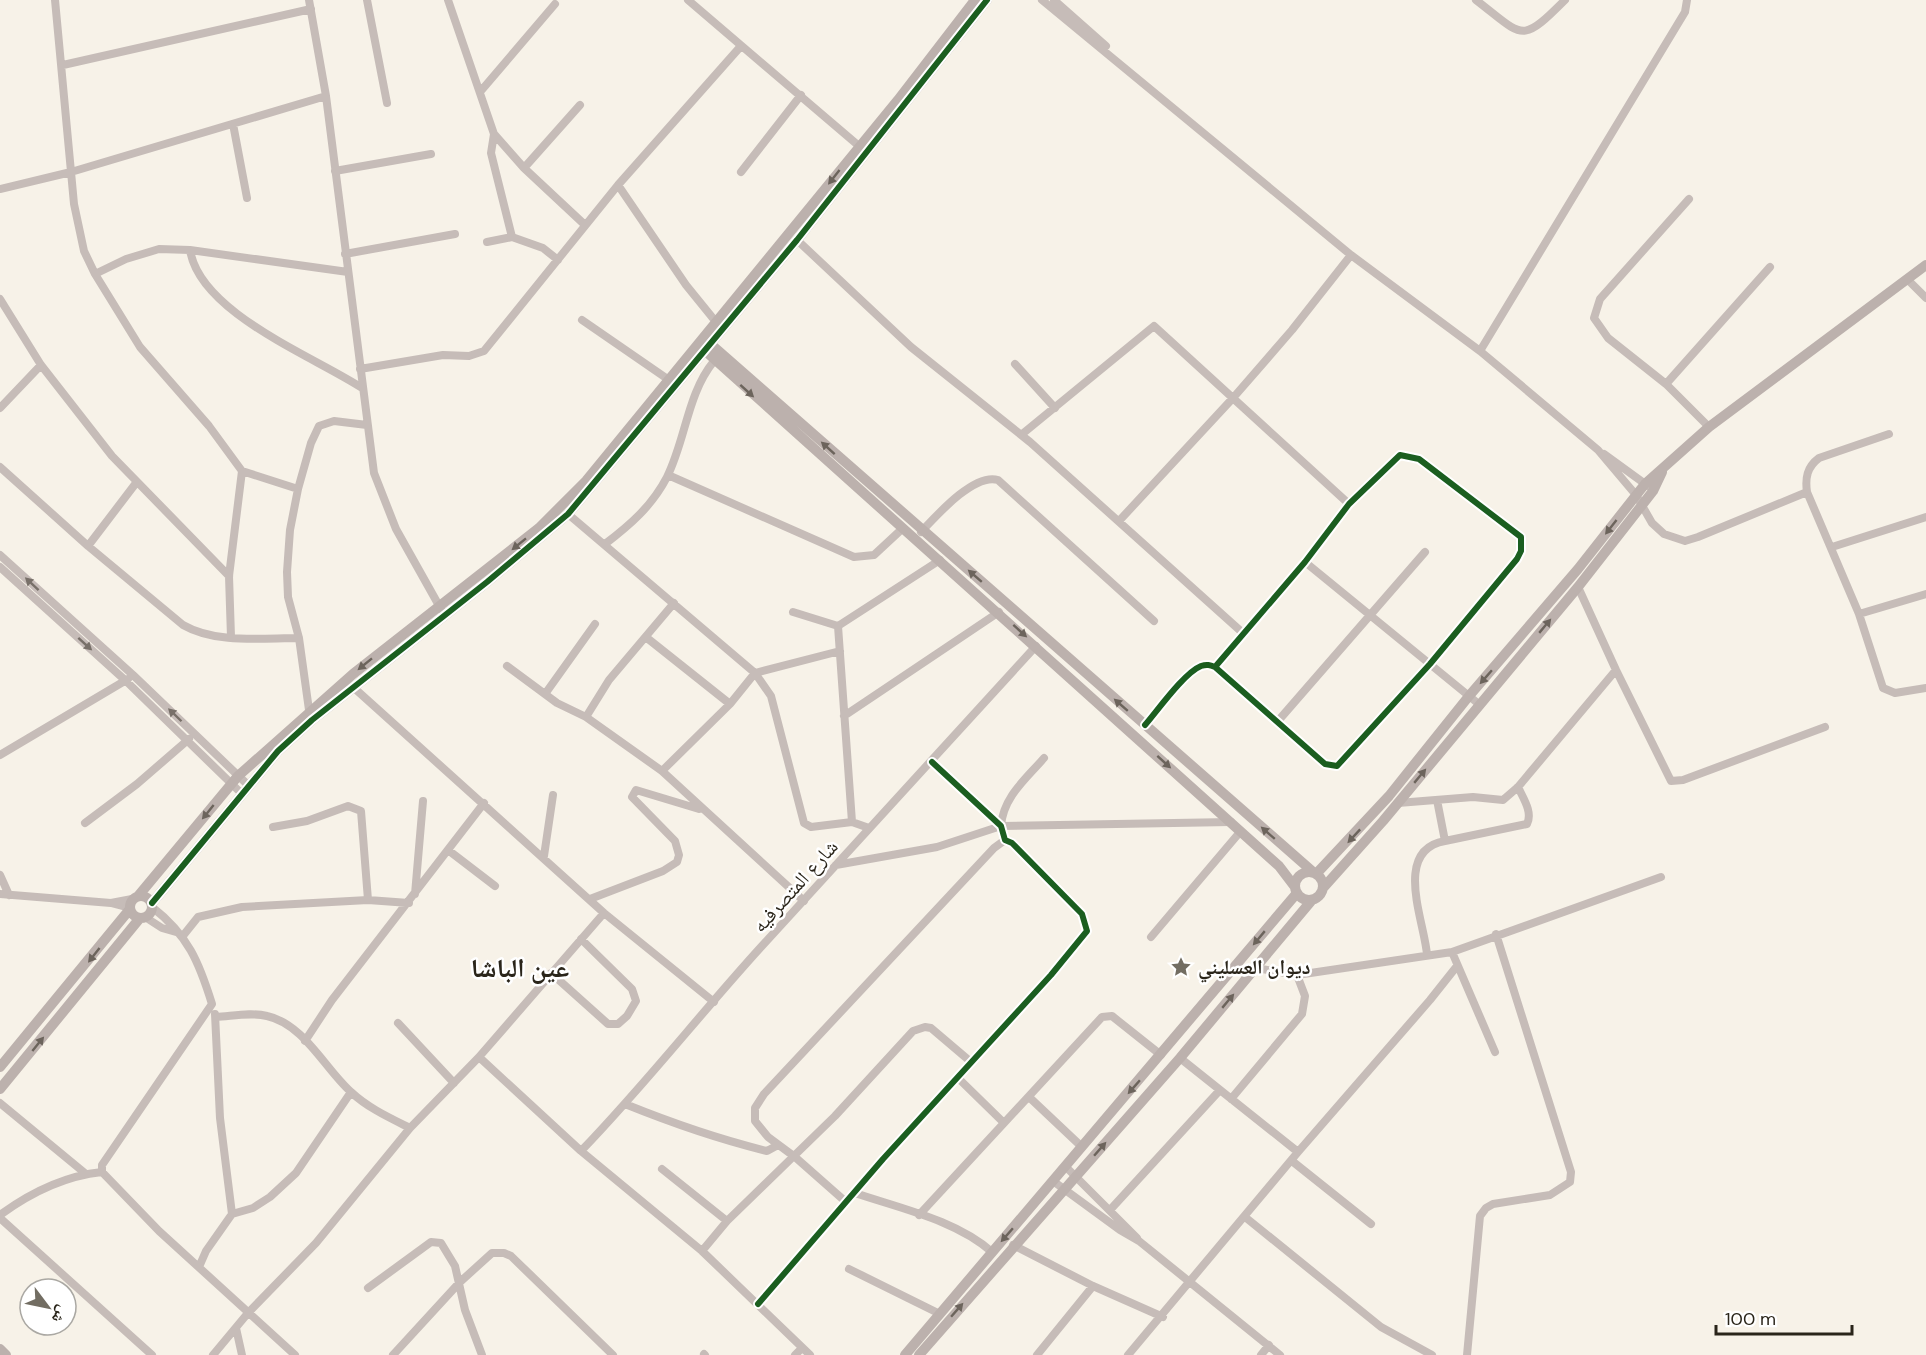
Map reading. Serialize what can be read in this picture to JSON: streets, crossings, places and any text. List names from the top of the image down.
{
  "streets": {
    "street": ["شارع المتصرفيه"]
  },
  "districts": ["عين الباشا"],
  "places": {
    "place": ["ديوان العسليني"]
  },
  "scale_bar": "100 m",
  "north": "bottom right"
}
